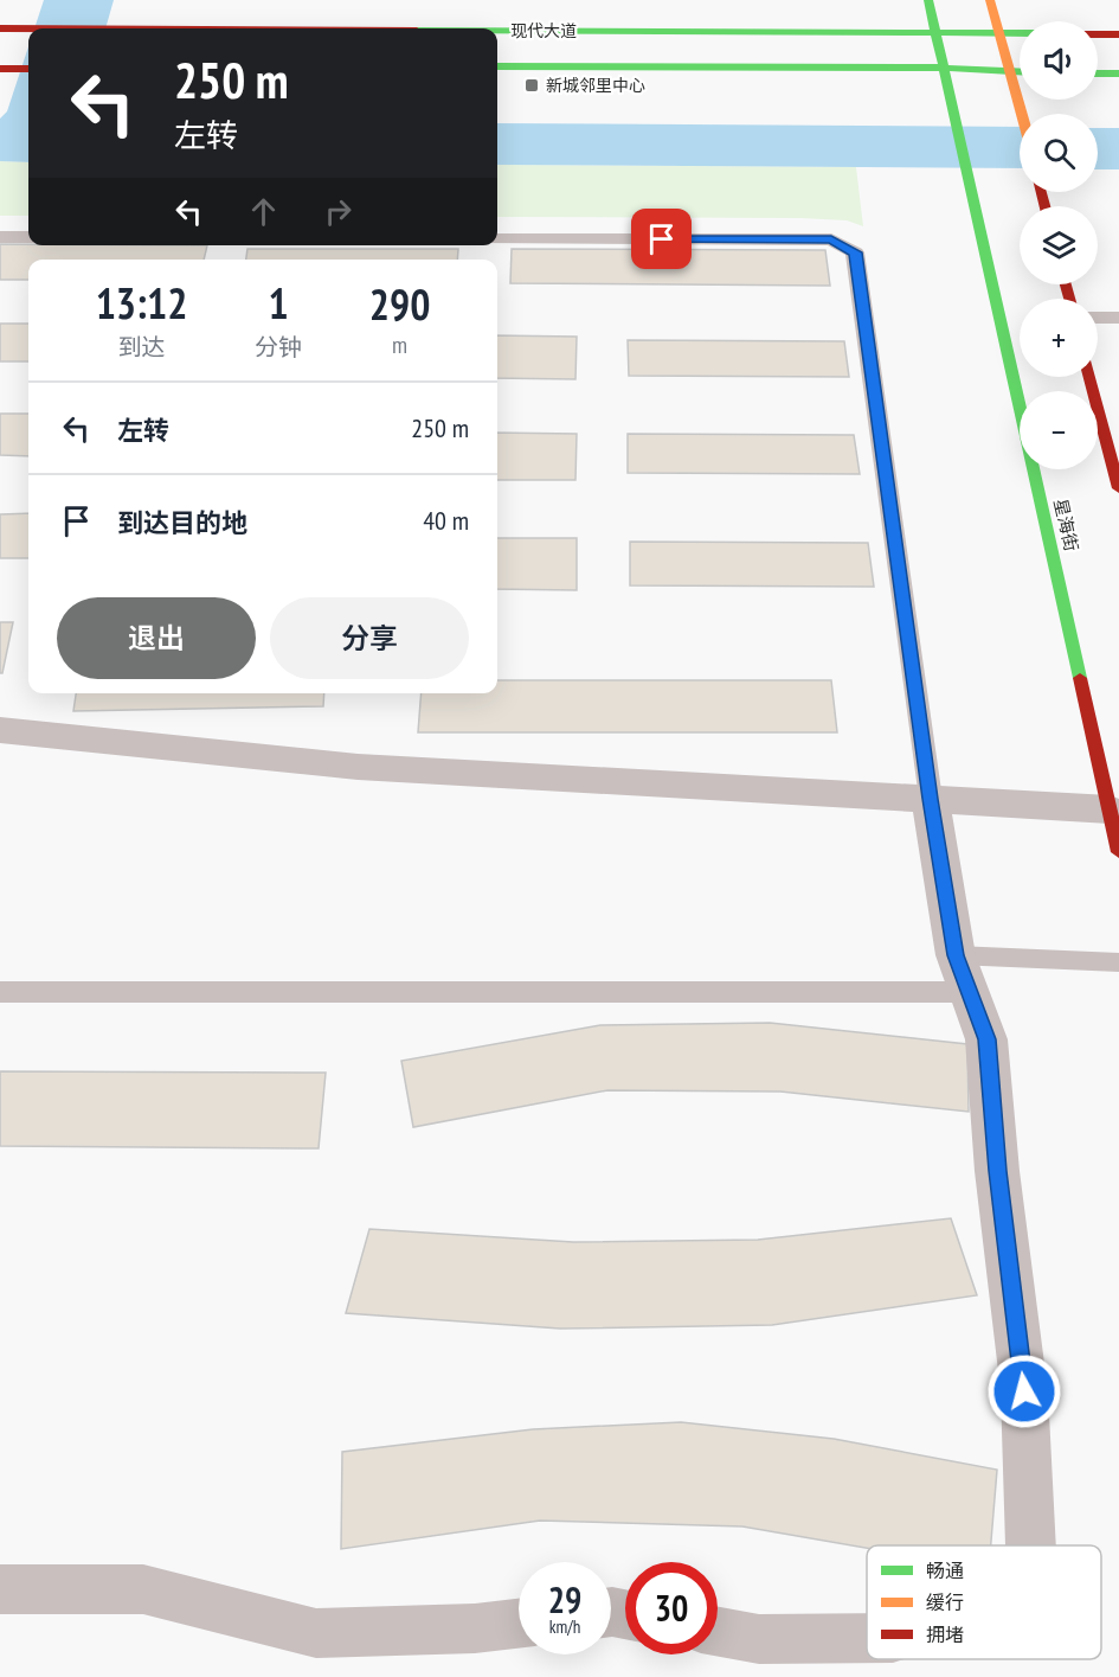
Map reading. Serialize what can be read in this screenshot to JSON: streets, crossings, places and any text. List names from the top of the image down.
{
  "streets": {
    "main road": ["现代大道", "星海街"]
  },
  "crossings": [
    ["现代大道", "星海街"]
  ],
  "places": {
    "transit": ["新城邻里中心"]
  },
  "legend": ["畅通", "缓行", "拥堵"],
  "page": {
    "map_buttons": ["+", "−"],
    "turn": ["250 m", "左转"],
    "eta": [
      "13:12",
      "到达",
      "1",
      "分钟",
      "290",
      "m"
    ],
    "list": [
      {
        "name": "左转",
        "value": "250 m"
      },
      {
        "name": "到达目的地",
        "value": "40 m"
      }
    ],
    "buttons": ["退出", "分享"],
    "speed": "29 km/h",
    "limit": "30"
  }
}
